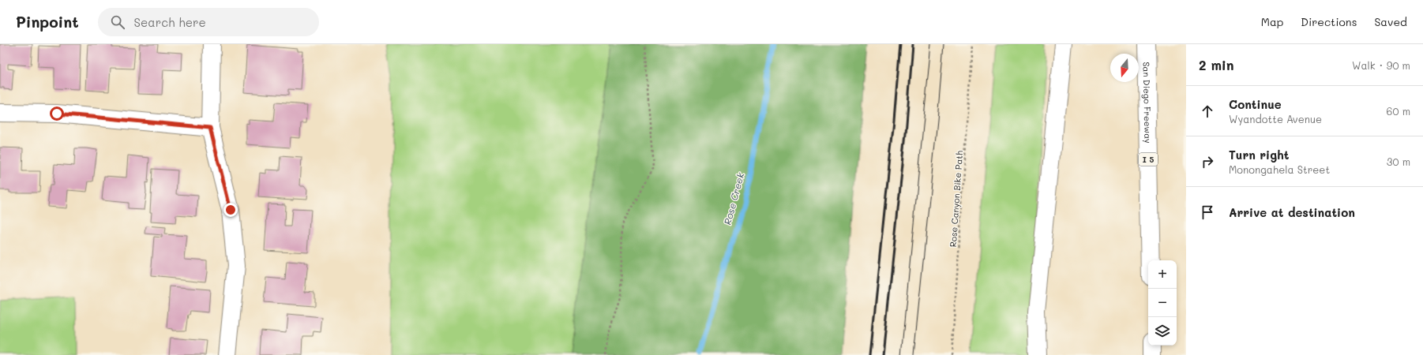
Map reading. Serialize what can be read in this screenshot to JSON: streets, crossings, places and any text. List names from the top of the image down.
{
  "streets": {
    "main road": ["San Diego Freeway", "I 5"],
    "path": ["Rose Canyon Bike Path"]
  },
  "water": ["Rose Creek"],
  "north": "bottom",
  "page": {
    "header": "Pinpoint",
    "search": "Search here",
    "nav": ["Map", "Directions", "Saved"],
    "heading": ["2 min", "Walk · 90 m"],
    "list": [
      ["Continue", "Wyandotte Avenue", "60 m"],
      ["Turn right", "Monongahela Street", "30 m"],
      "Arrive at destination"
    ],
    "map_buttons": ["+", "−"]
  }
}
